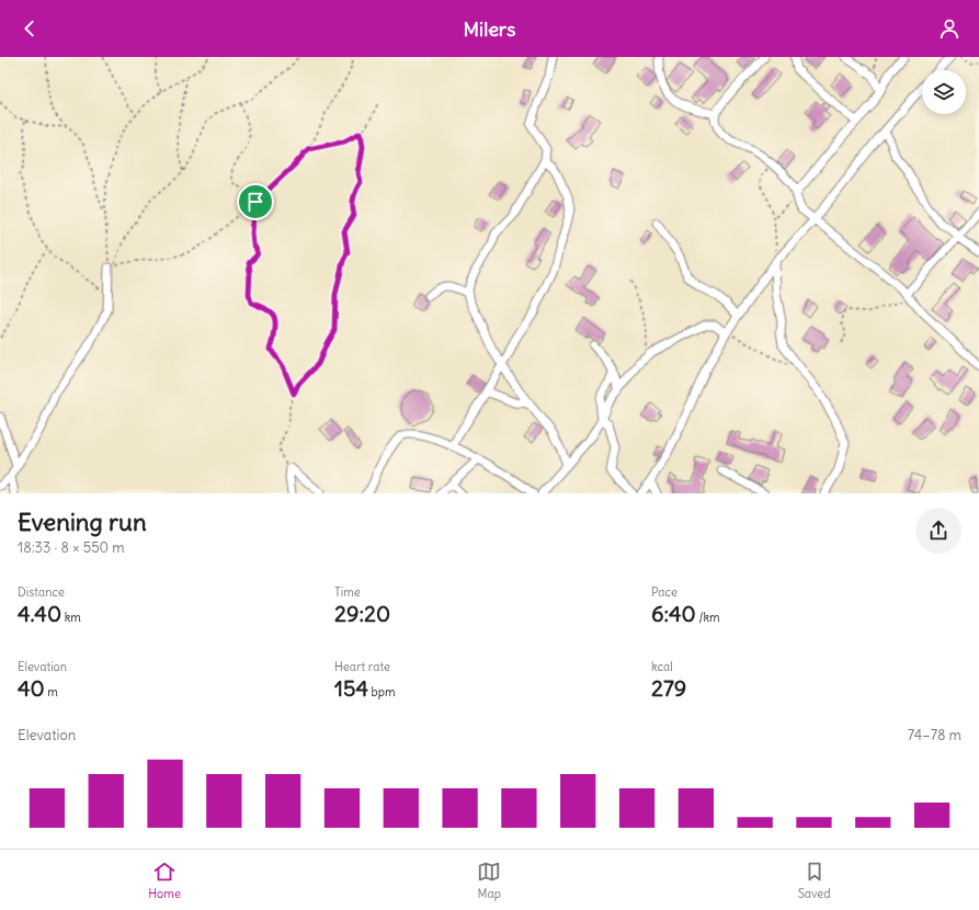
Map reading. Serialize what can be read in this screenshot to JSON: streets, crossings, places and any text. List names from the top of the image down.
{
  "page": {
    "header": "Milers",
    "heading": ["Evening run", "18:33 · 8 × 550 m"],
    "stats": [
      ["Distance", "4.40 km"],
      ["Time", "29:20"],
      ["Pace", "6:40 /km"],
      ["Elevation", "40 m"],
      ["Heart rate", "154 bpm"],
      ["kcal", "279"]
    ],
    "chart": ["Elevation", "74–78 m"],
    "tabs": ["Home", "Map", "Saved"]
  }
}
